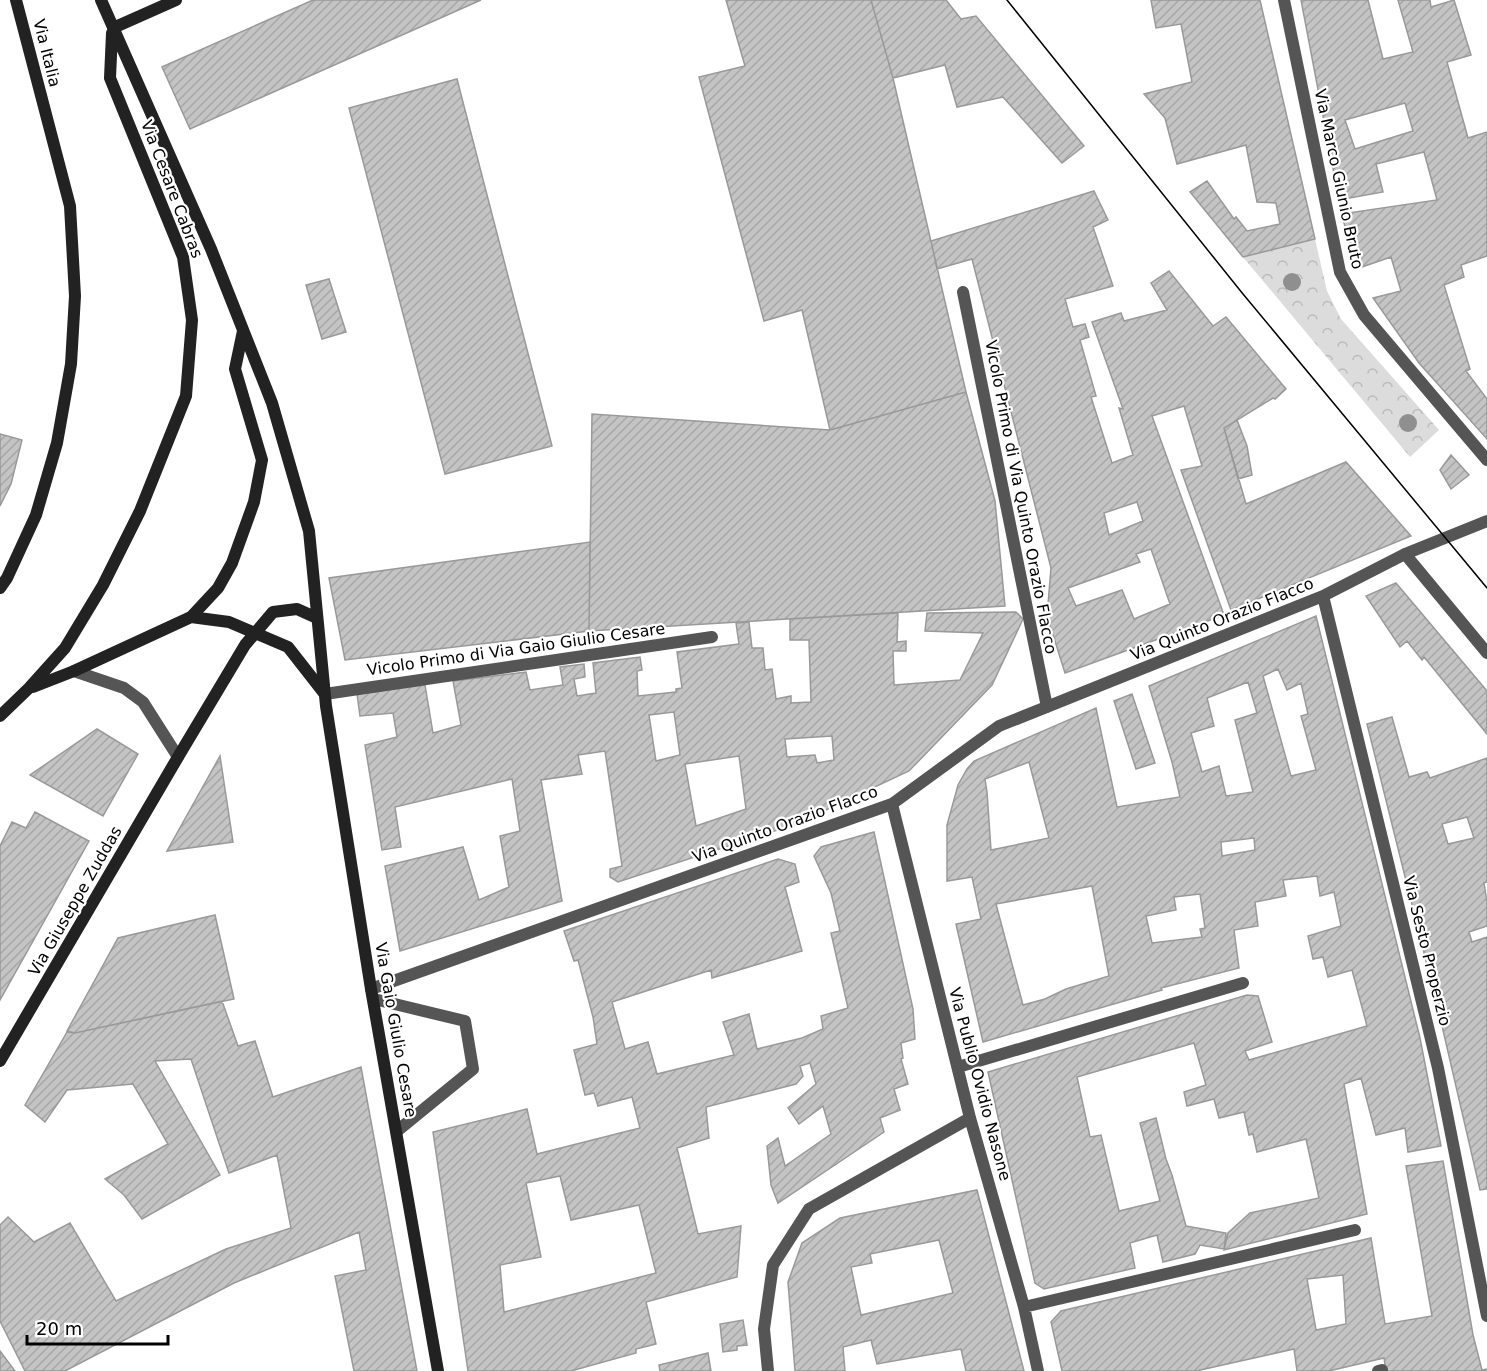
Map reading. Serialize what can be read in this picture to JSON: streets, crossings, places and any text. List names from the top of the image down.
{
  "streets": {
    "street": [
      "Via Italia",
      "Via Marco Giunio Bruto",
      "Via Cesare Cabras",
      "Vicolo Primo di Via Quinto Orazio Flacco",
      "Via Quinto Orazio Flacco",
      "Vicolo Primo di Via Gaio Giulio Cesare",
      "Via Giuseppe Zuddas",
      "Via Sesto Properzio",
      "Via Gaio Giulio Cesare",
      "Via Publio Ovidio Nasone"
    ]
  },
  "crossings": [
    ["Via Cesare Cabras", "Vicolo Primo di Via Gaio Giulio Cesare"],
    ["Via Cesare Cabras", "Via Giuseppe Zuddas"],
    ["Via Cesare Cabras", "Via Gaio Giulio Cesare"],
    ["Vicolo Primo di Via Quinto Orazio Flacco", "Via Quinto Orazio Flacco"],
    ["Via Quinto Orazio Flacco", "Via Sesto Properzio"],
    ["Via Quinto Orazio Flacco", "Via Gaio Giulio Cesare"],
    ["Via Quinto Orazio Flacco", "Via Publio Ovidio Nasone"],
    ["Vicolo Primo di Via Gaio Giulio Cesare", "Via Gaio Giulio Cesare"]
  ],
  "scale_bar": "20 m"
}
